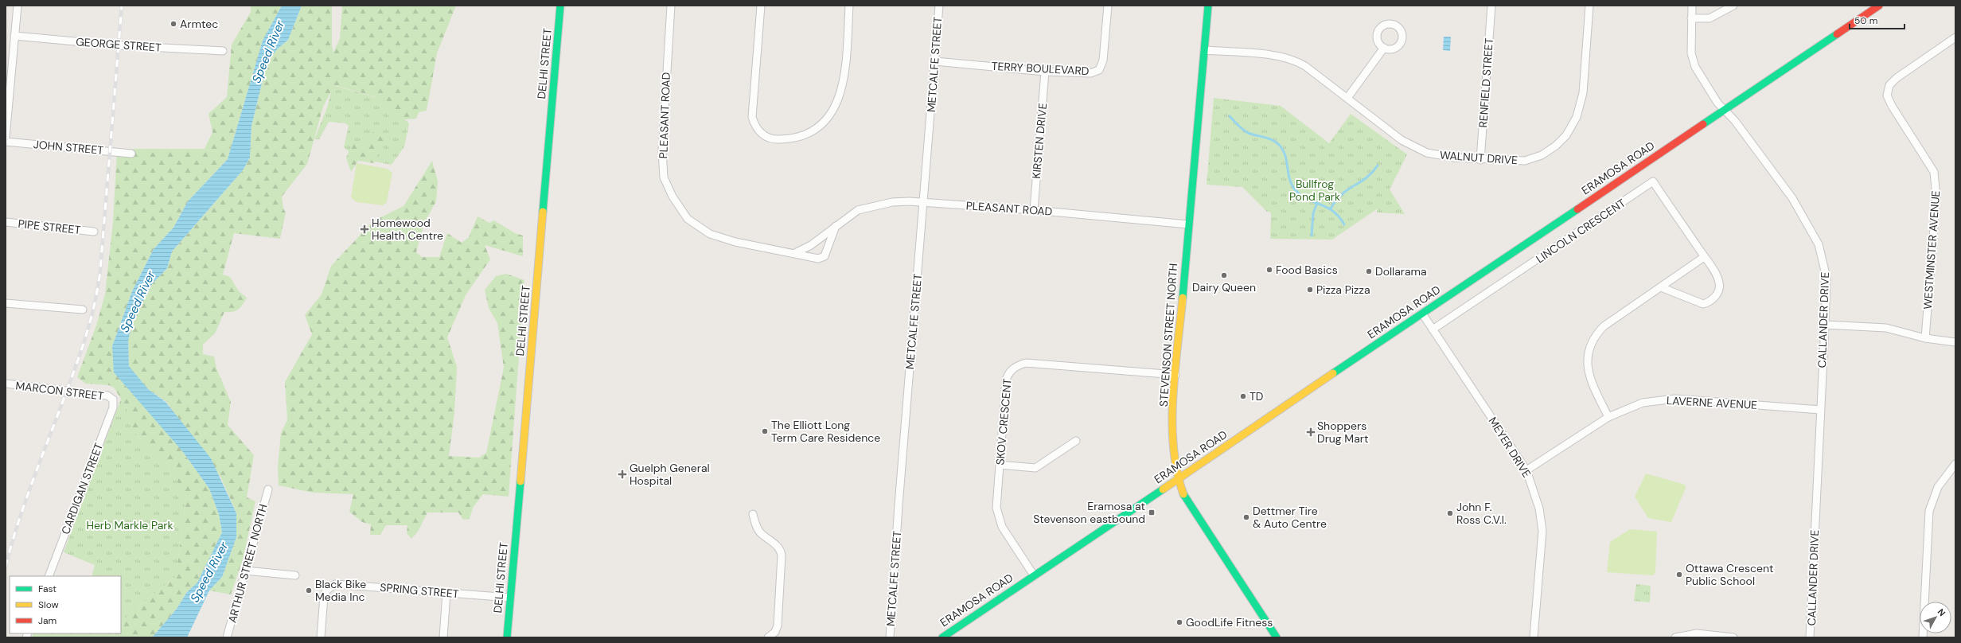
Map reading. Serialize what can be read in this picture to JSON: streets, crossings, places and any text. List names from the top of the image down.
{
  "streets": {
    "main road": ["DELHI STREET", "ERAMOSA ROAD", "STEVENSON STREET NORTH"],
    "street": [
      "GEORGE STREET",
      "METCALFE STREET",
      "TERRY BOULEVARD",
      "RENFIELD STREET",
      "PLEASANT ROAD",
      "KIRSTEN DRIVE",
      "JOHN STREET",
      "WALNUT DRIVE",
      "PIPE STREET",
      "LINCOLN CRESCENT",
      "WESTMINSTER AVENUE",
      "CALLANDER DRIVE",
      "MARCON STREET",
      "LAVERNE AVENUE",
      "SKOV CRESCENT",
      "MEYER DRIVE",
      "CARDIGAN STREET",
      "ARTHUR STREET NORTH",
      "SPRING STREET"
    ]
  },
  "crossings": [
    ["DELHI STREET", "SPRING STREET"],
    ["METCALFE STREET", "TERRY BOULEVARD"],
    ["METCALFE STREET", "PLEASANT ROAD"],
    ["TERRY BOULEVARD", "KIRSTEN DRIVE"],
    ["RENFIELD STREET", "WALNUT DRIVE"],
    ["PLEASANT ROAD", "KIRSTEN DRIVE"],
    ["PLEASANT ROAD", "STEVENSON STREET NORTH"],
    ["WALNUT DRIVE", "STEVENSON STREET NORTH"],
    ["ERAMOSA ROAD", "CALLANDER DRIVE"],
    ["ERAMOSA ROAD", "STEVENSON STREET NORTH"],
    ["ERAMOSA ROAD", "SKOV CRESCENT"],
    ["ERAMOSA ROAD", "MEYER DRIVE"],
    ["LINCOLN CRESCENT", "MEYER DRIVE"],
    ["CALLANDER DRIVE", "LAVERNE AVENUE"],
    ["STEVENSON STREET NORTH", "SKOV CRESCENT"],
    ["MARCON STREET", "CARDIGAN STREET"],
    ["LAVERNE AVENUE", "MEYER DRIVE"]
  ],
  "water": ["Speed River"],
  "parks": ["Bullfrog Pond Park", "Herb Markle Park"],
  "places": {
    "other": [
      "Armtec",
      "Food Basics",
      "Dollarama",
      "Dairy Queen",
      "Pizza Pizza",
      "TD",
      "The Elliott Long Term Care Residence",
      "John F. Ross C.V.I.",
      "Dettmer Tire & Auto Centre",
      "Ottawa Crescent Public School",
      "Black Bike Media Inc",
      "GoodLife Fitness"
    ],
    "health": ["Homewood Health Centre", "Shoppers Drug Mart", "Guelph General Hospital"],
    "transit": ["Eramosa at Stevenson eastbound"]
  },
  "legend": ["Fast", "Slow", "Jam"],
  "scale_bar": "50 m",
  "north": "top right"
}
